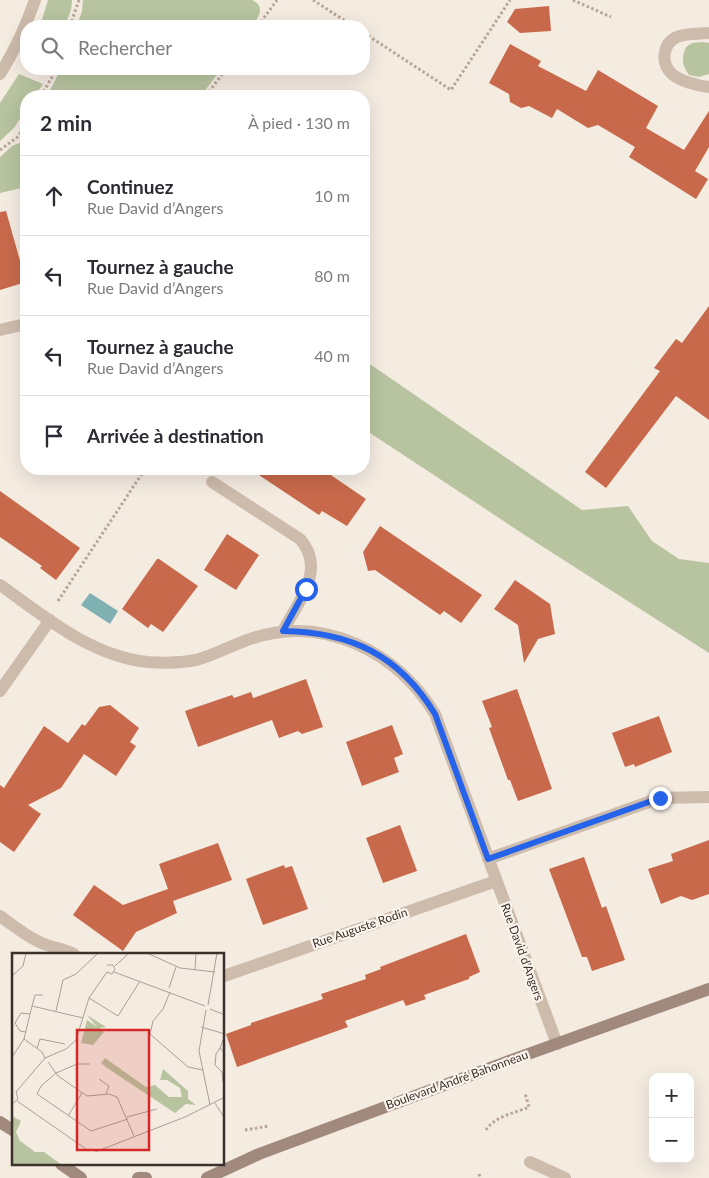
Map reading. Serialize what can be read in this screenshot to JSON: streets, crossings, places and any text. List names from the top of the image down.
{
  "streets": {
    "street": ["Rue Auguste Rodin", "Rue David d’Angers", "Boulevard André Bahonneau"]
  },
  "crossings": [
    ["Rue Auguste Rodin", "Rue David d’Angers"],
    ["Rue David d’Angers", "Boulevard André Bahonneau"]
  ],
  "page": {
    "search": "Rechercher",
    "heading": ["2 min", "À pied · 130 m"],
    "list": [
      ["Continuez", "Rue David d’Angers", "10 m"],
      ["Tournez à gauche", "Rue David d’Angers", "80 m"],
      ["Tournez à gauche", "Rue David d’Angers", "40 m"],
      "Arrivée à destination"
    ],
    "map_buttons": ["+", "−"]
  }
}
